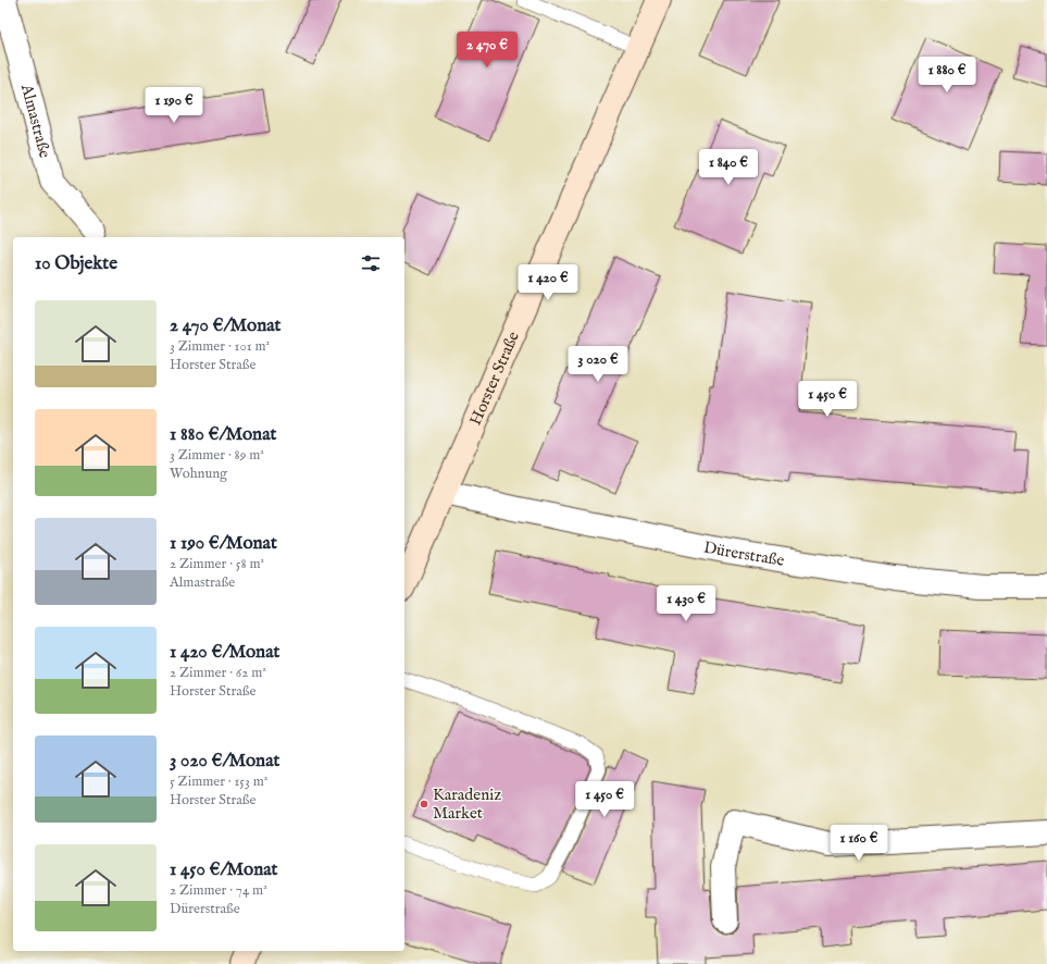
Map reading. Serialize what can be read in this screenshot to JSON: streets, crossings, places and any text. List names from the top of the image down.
{
  "streets": {
    "main road": ["Horster Straße"],
    "street": ["Almastraße", "Dürerstraße"]
  },
  "crossings": [
    ["Horster Straße", "Dürerstraße"]
  ],
  "places": ["Karadeniz Market"],
  "page": {
    "price": [
      "2 470 €",
      "1 880 €",
      "1 190 €",
      "1 840 €",
      "1 420 €",
      "3 020 €",
      "1 450 €",
      "1 430 €",
      "1 450 €",
      "1 160 €"
    ],
    "heading": "10 Objekte",
    "list": [
      {
        "name": "2 470 €/Monat",
        "note": "3 Zimmer · 101 m² · Horster Straße"
      },
      {
        "name": "1 880 €/Monat",
        "note": "3 Zimmer · 89 m² · Wohnung"
      },
      {
        "name": "1 190 €/Monat",
        "note": "2 Zimmer · 58 m² · Almastraße"
      },
      {
        "name": "1 420 €/Monat",
        "note": "2 Zimmer · 62 m² · Horster Straße"
      },
      {
        "name": "3 020 €/Monat",
        "note": "5 Zimmer · 153 m² · Horster Straße"
      },
      {
        "name": "1 450 €/Monat",
        "note": "2 Zimmer · 74 m² · Dürerstraße"
      }
    ]
  }
}
